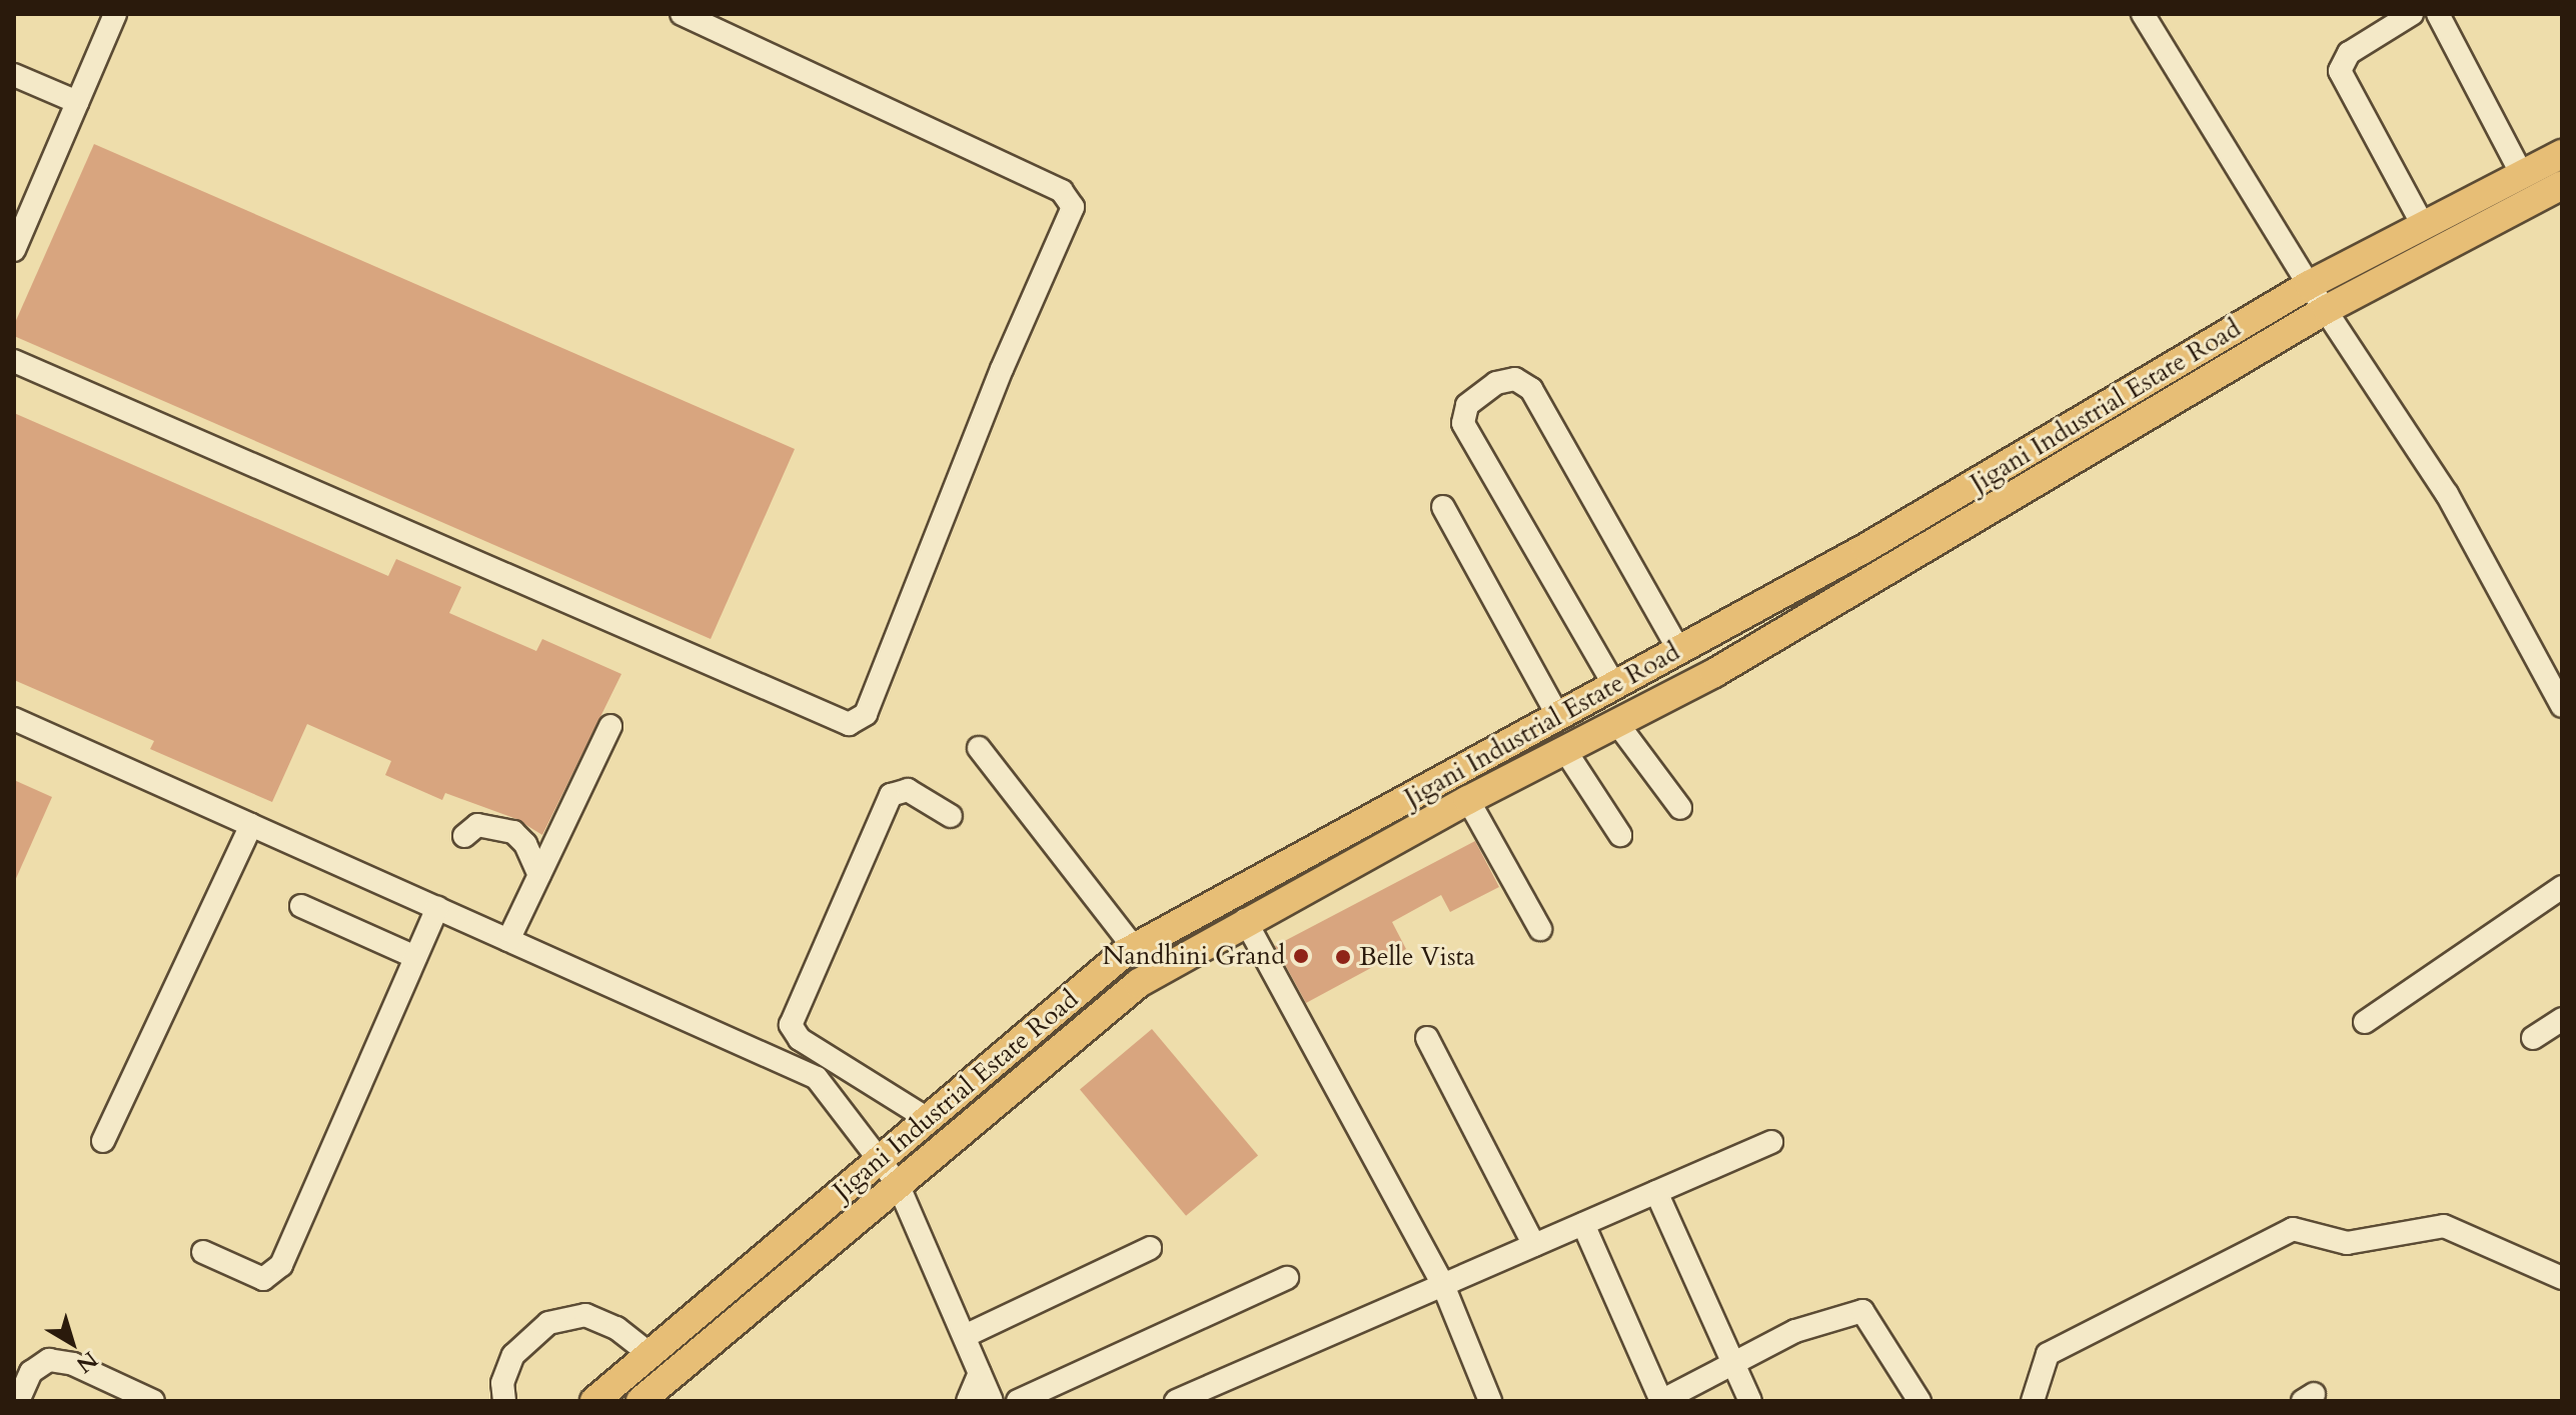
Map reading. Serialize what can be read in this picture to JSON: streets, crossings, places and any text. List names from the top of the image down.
{
  "streets": {
    "main road": ["Jigani Industrial Estate Road"]
  },
  "places": ["Nandhini Grand", "Belle Vista"],
  "north": "bottom right"
}
